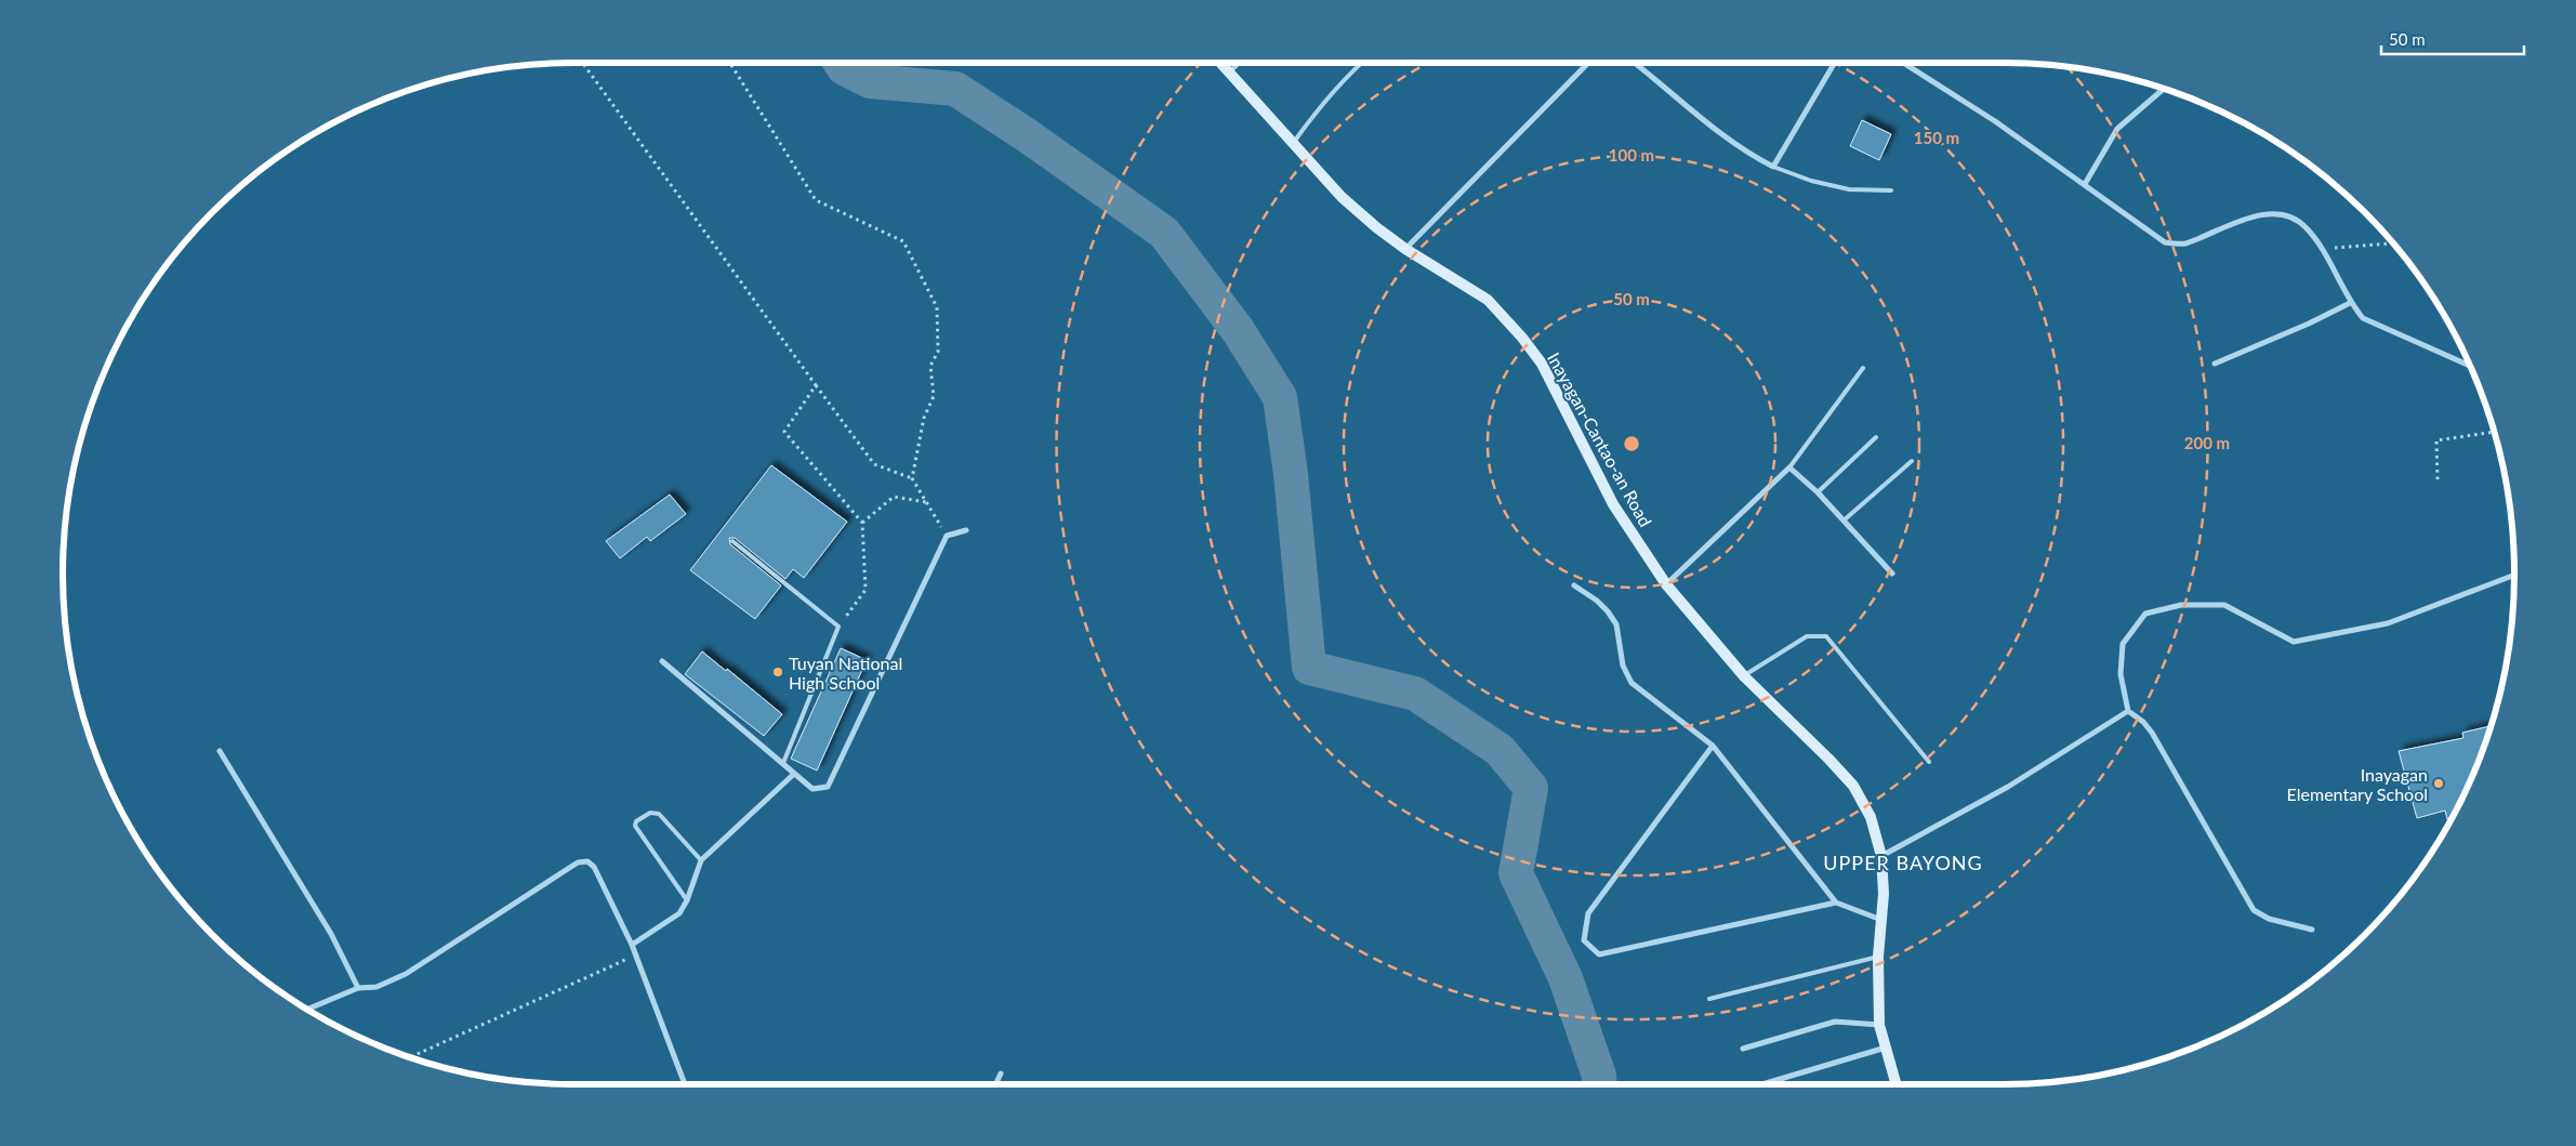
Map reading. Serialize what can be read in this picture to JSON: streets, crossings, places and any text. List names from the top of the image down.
{
  "streets": {
    "street": ["Inayagan-Cantao-an Road"]
  },
  "districts": ["UPPER BAYONG"],
  "places": ["Tuyan National High School", "Inayagan Elementary School"],
  "scale_bar": "50 m",
  "rings": [
    "150 m",
    "100 m",
    "50 m",
    "200 m"
  ]
}
